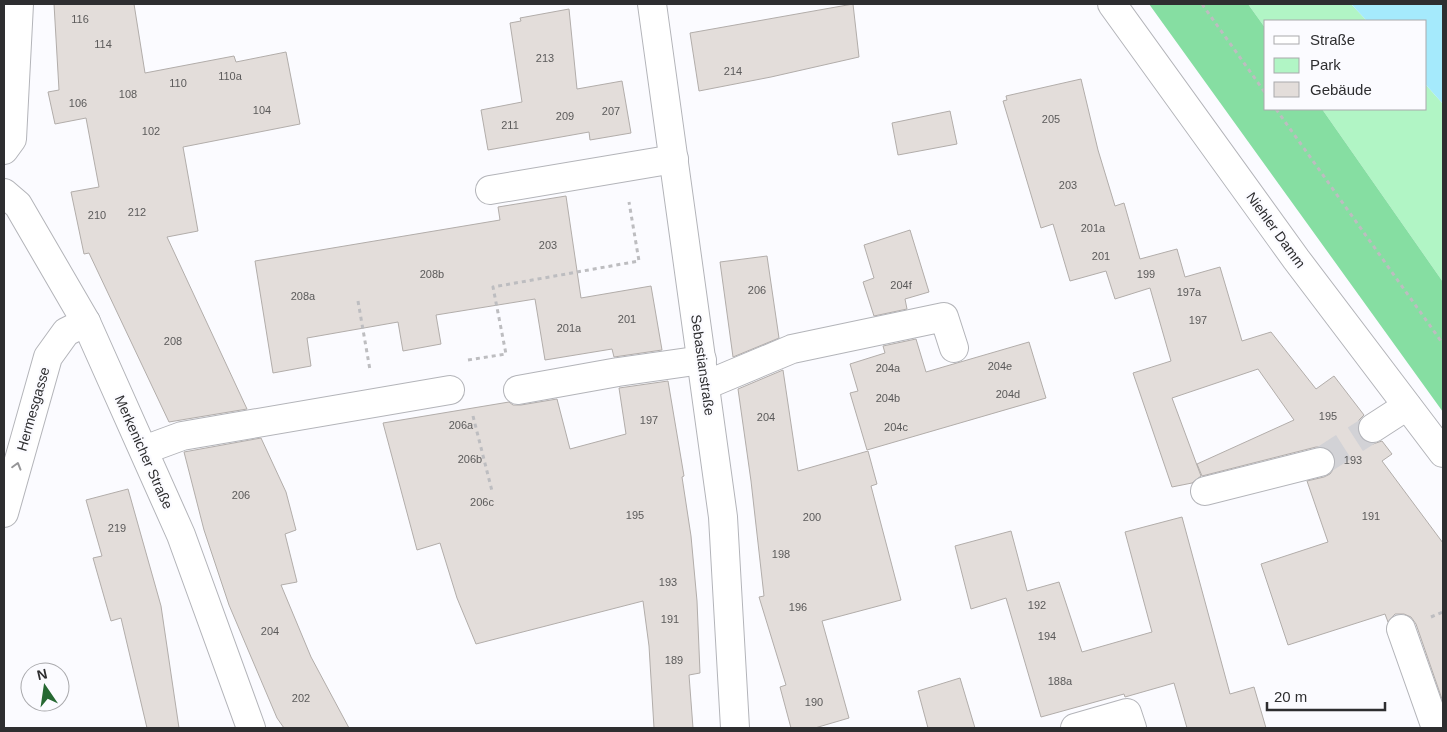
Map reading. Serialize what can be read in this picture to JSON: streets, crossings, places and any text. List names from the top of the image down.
{
  "streets": {
    "street": [
      "Niehler Damm",
      "Sebastianstraße",
      "Hermesgasse",
      "Merkenicher Straße"
    ]
  },
  "crossings": [
    ["Hermesgasse", "Merkenicher Straße"]
  ],
  "one_way": ["Hermesgasse"],
  "house_numbers": [
    "116",
    "114",
    "213",
    "214",
    "110a",
    "110",
    "108",
    "106",
    "104",
    "207",
    "209",
    "205",
    "211",
    "102",
    "203",
    "212",
    "210",
    "201a",
    "203",
    "201",
    "208b",
    "199",
    "204f",
    "206",
    "197a",
    "208a",
    "201",
    "197",
    "201a",
    "208",
    "204e",
    "204a",
    "204d",
    "204b",
    "195",
    "204",
    "197",
    "206a",
    "204c",
    "206b",
    "193",
    "206",
    "206c",
    "195",
    "191",
    "200",
    "219",
    "198",
    "193",
    "192",
    "196",
    "191",
    "204",
    "194",
    "189",
    "188a",
    "202",
    "190"
  ],
  "legend": ["Straße", "Park", "Gebäude"],
  "scale_bar": "20 m",
  "north": "top"
}
